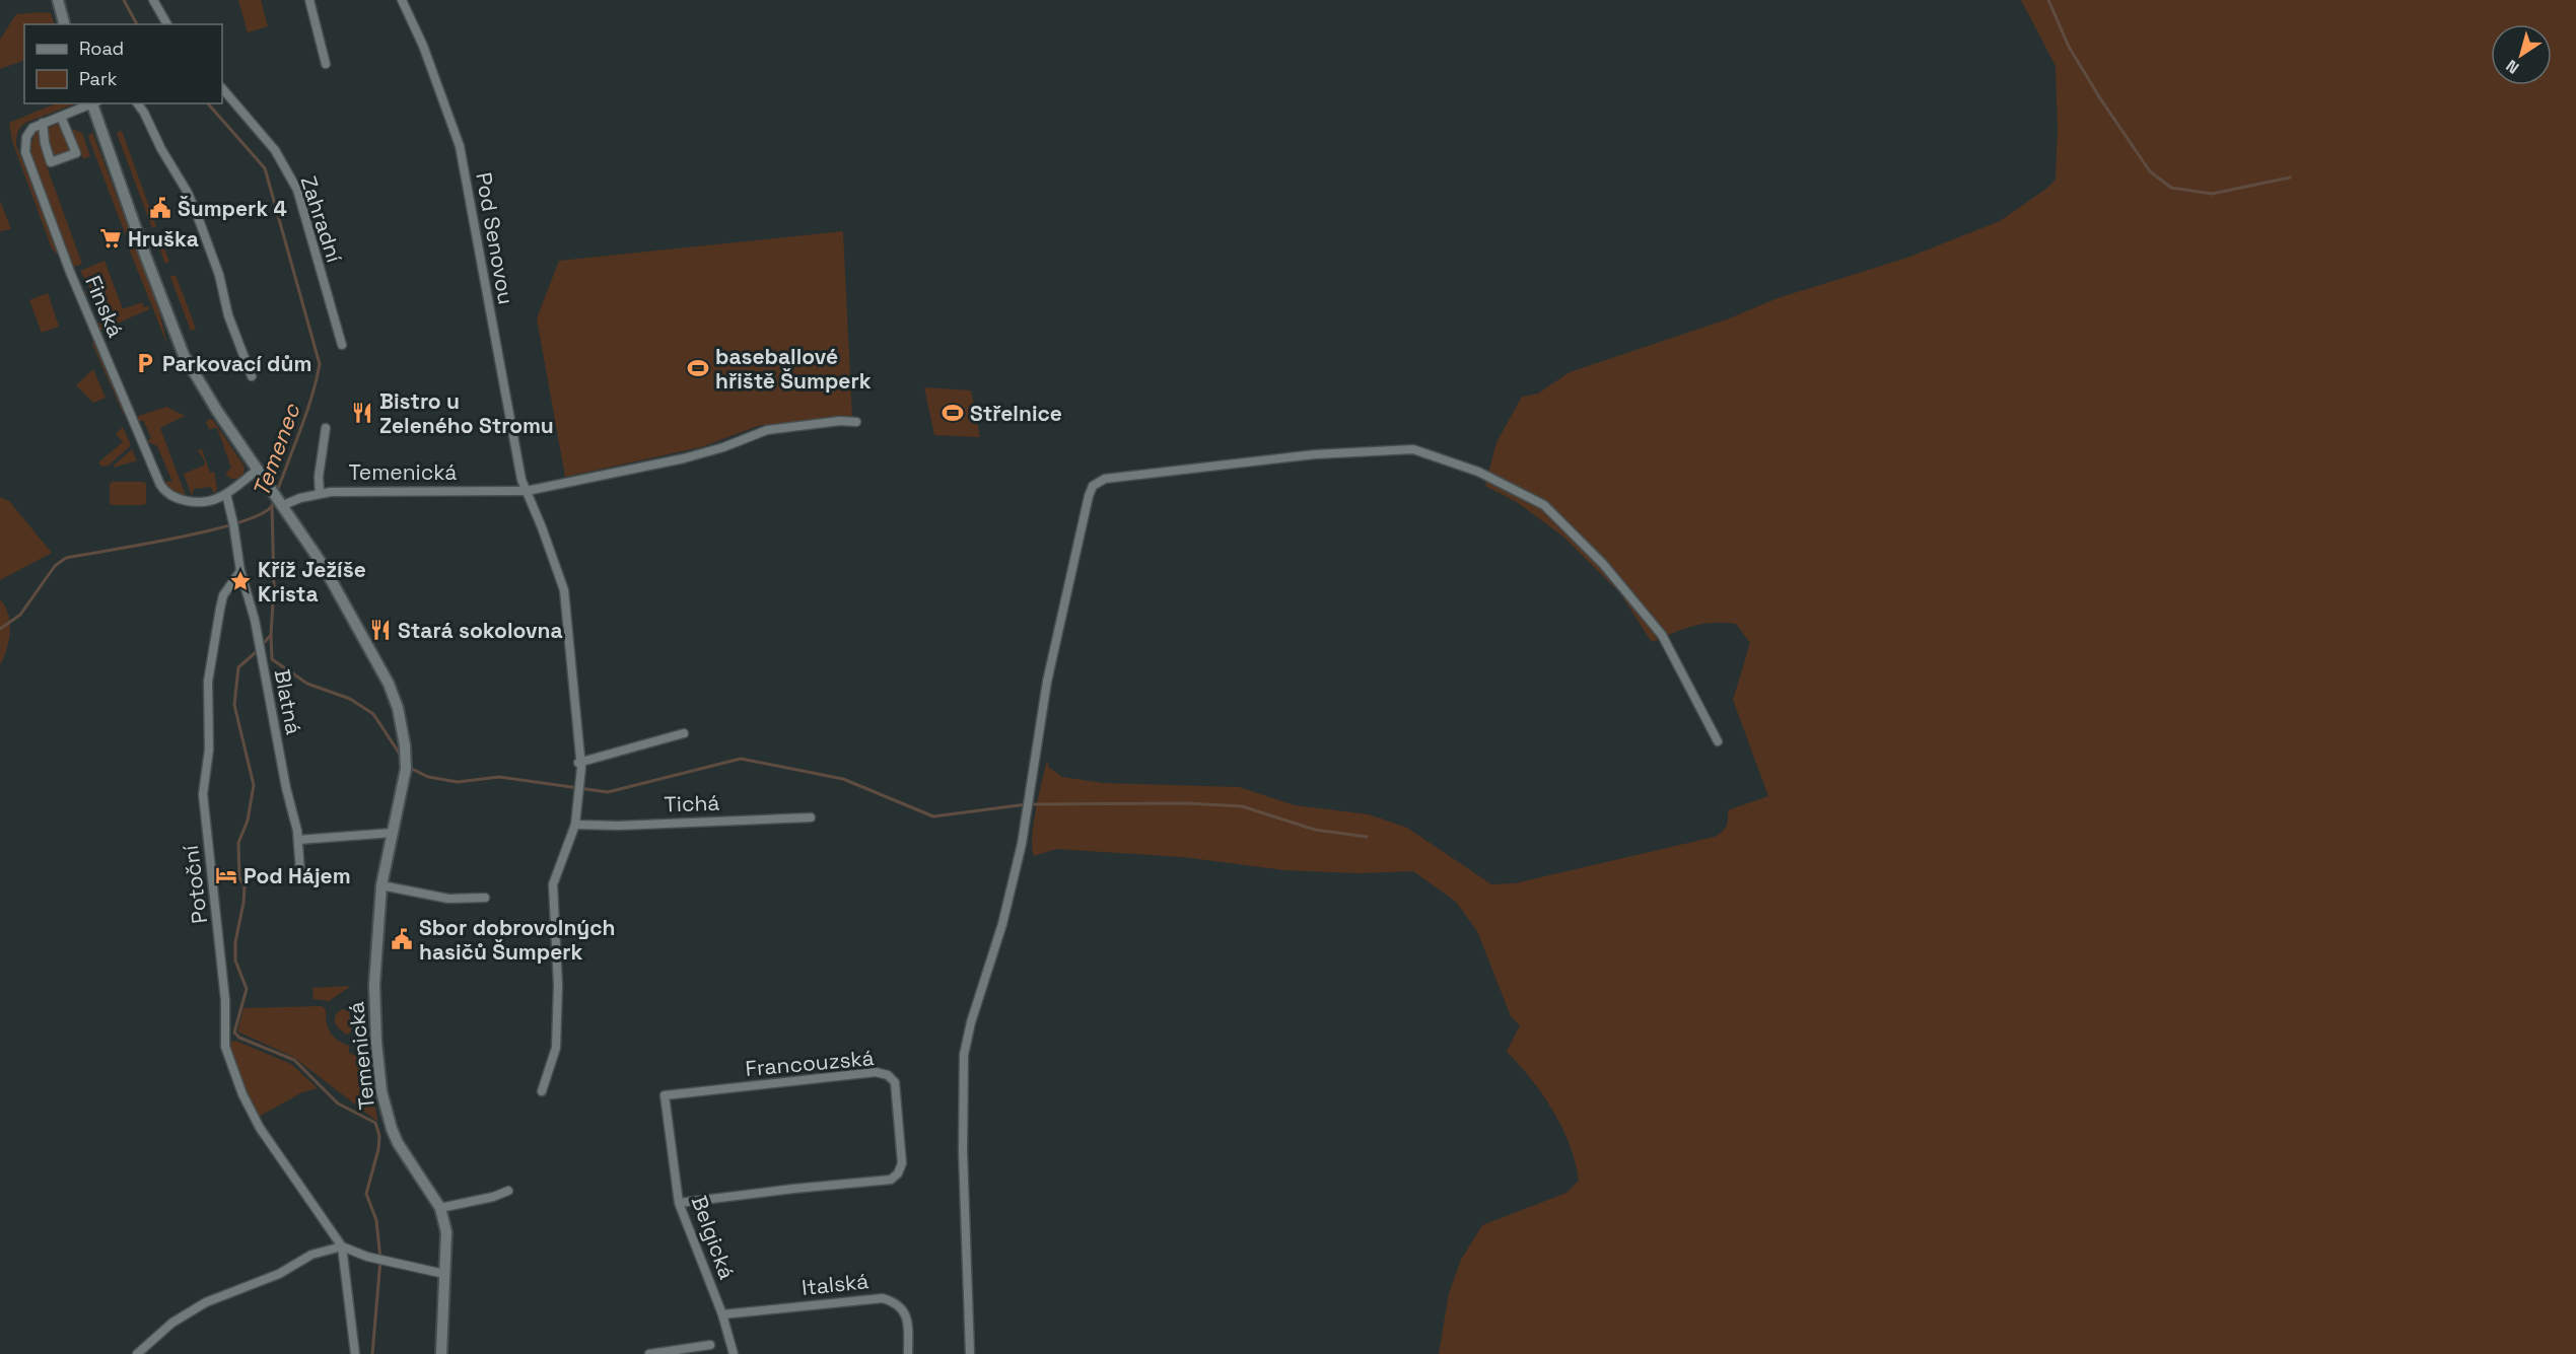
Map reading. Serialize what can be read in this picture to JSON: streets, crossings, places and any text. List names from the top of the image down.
{
  "streets": {
    "street": [
      "Zahradní",
      "Pod Senovou",
      "Finská",
      "Temenická",
      "Blatná",
      "Tichá",
      "Potoční",
      "Francouzská",
      "Belgická",
      "Italská"
    ]
  },
  "crossings": [
    ["Pod Senovou", "Temenická"],
    ["Pod Senovou", "Tichá"],
    ["Finská", "Temenická"],
    ["Blatná", "Potoční"],
    ["Francouzská", "Belgická"],
    ["Belgická", "Italská"]
  ],
  "water": ["Temenec"],
  "places": {
    "public building": ["Šumperk 4", "Sbor dobrovolných hasičů Šumperk"],
    "supermarket": ["Hruška"],
    "parking": ["Parkovací dům"],
    "sports": ["baseballové hřiště Šumperk", "Střelnice"],
    "restaurant": ["Bistro u Zeleného Stromu", "Stará sokolovna"],
    "place": ["Kříž Ježíše Krista"],
    "hotel": ["Pod Hájem"]
  },
  "legend": ["Road", "Park"],
  "north": "bottom left"
}
